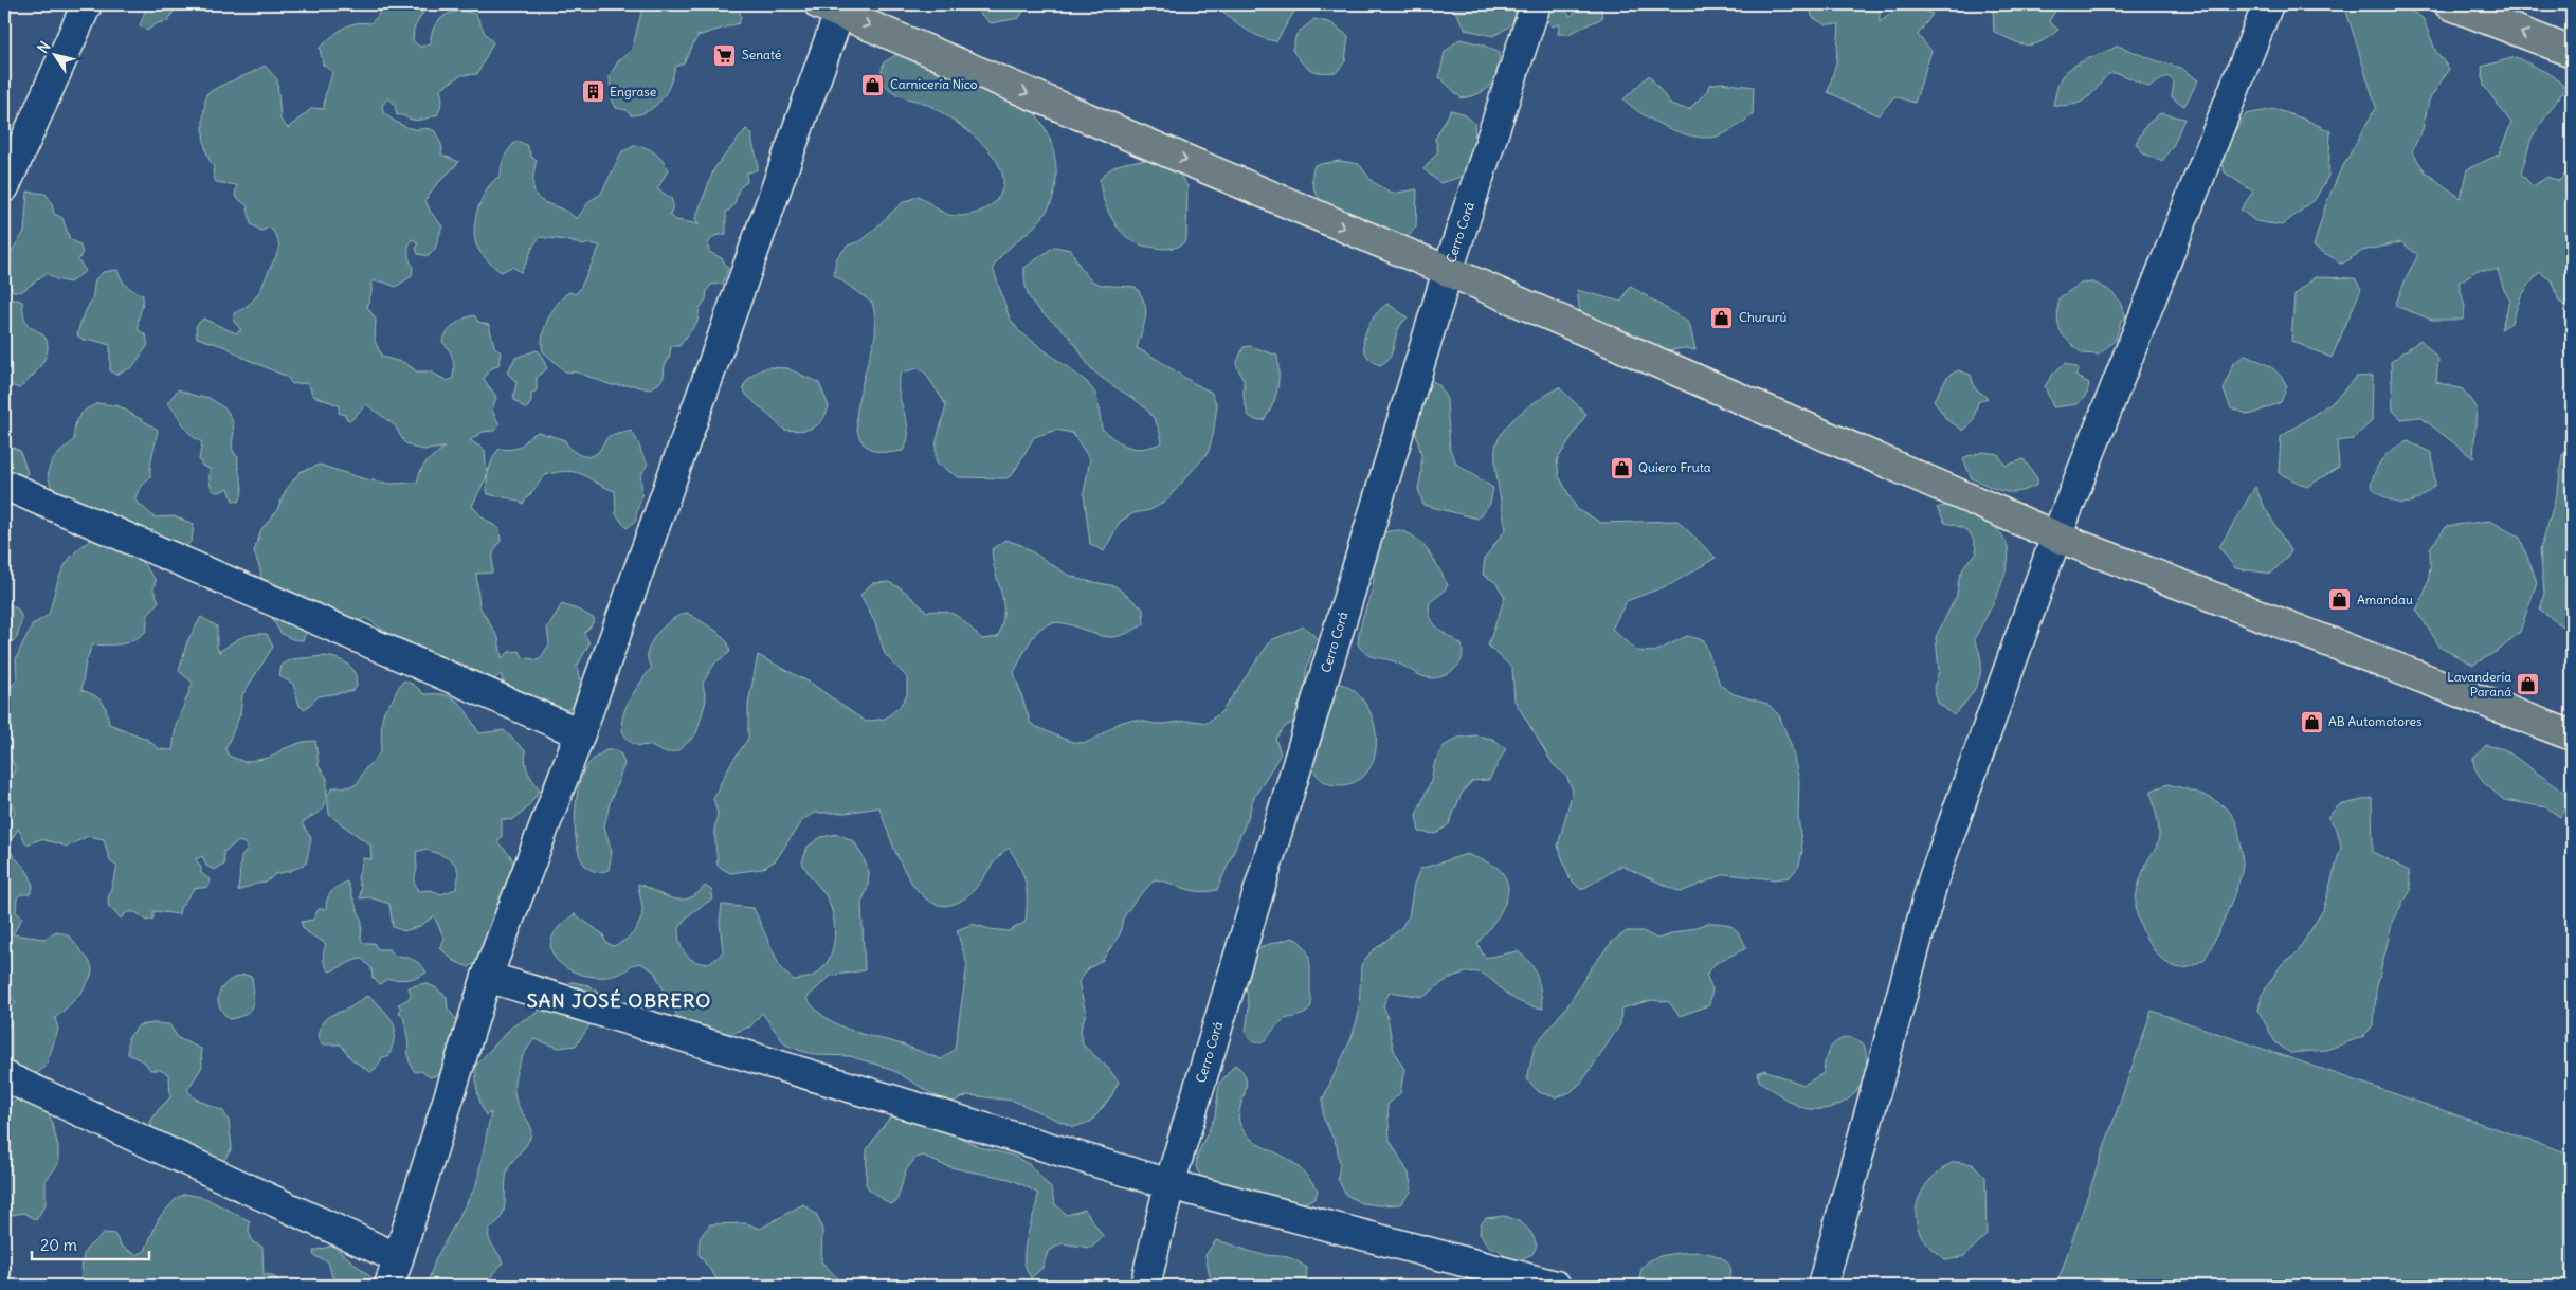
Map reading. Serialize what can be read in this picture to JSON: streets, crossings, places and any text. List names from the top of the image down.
{
  "streets": {
    "street": ["Cerro Corá"]
  },
  "districts": ["SAN JOSÉ OBRERO"],
  "places": {
    "supermarket": ["Senaté"],
    "shop": [
      "Carnicería Nico",
      "Chururú",
      "Quiero Fruta",
      "Amandau",
      "Lavandería Paraná",
      "AB Automotores"
    ],
    "building": ["Engrase"]
  },
  "scale_bar": "20 m",
  "north": "top left"
}
